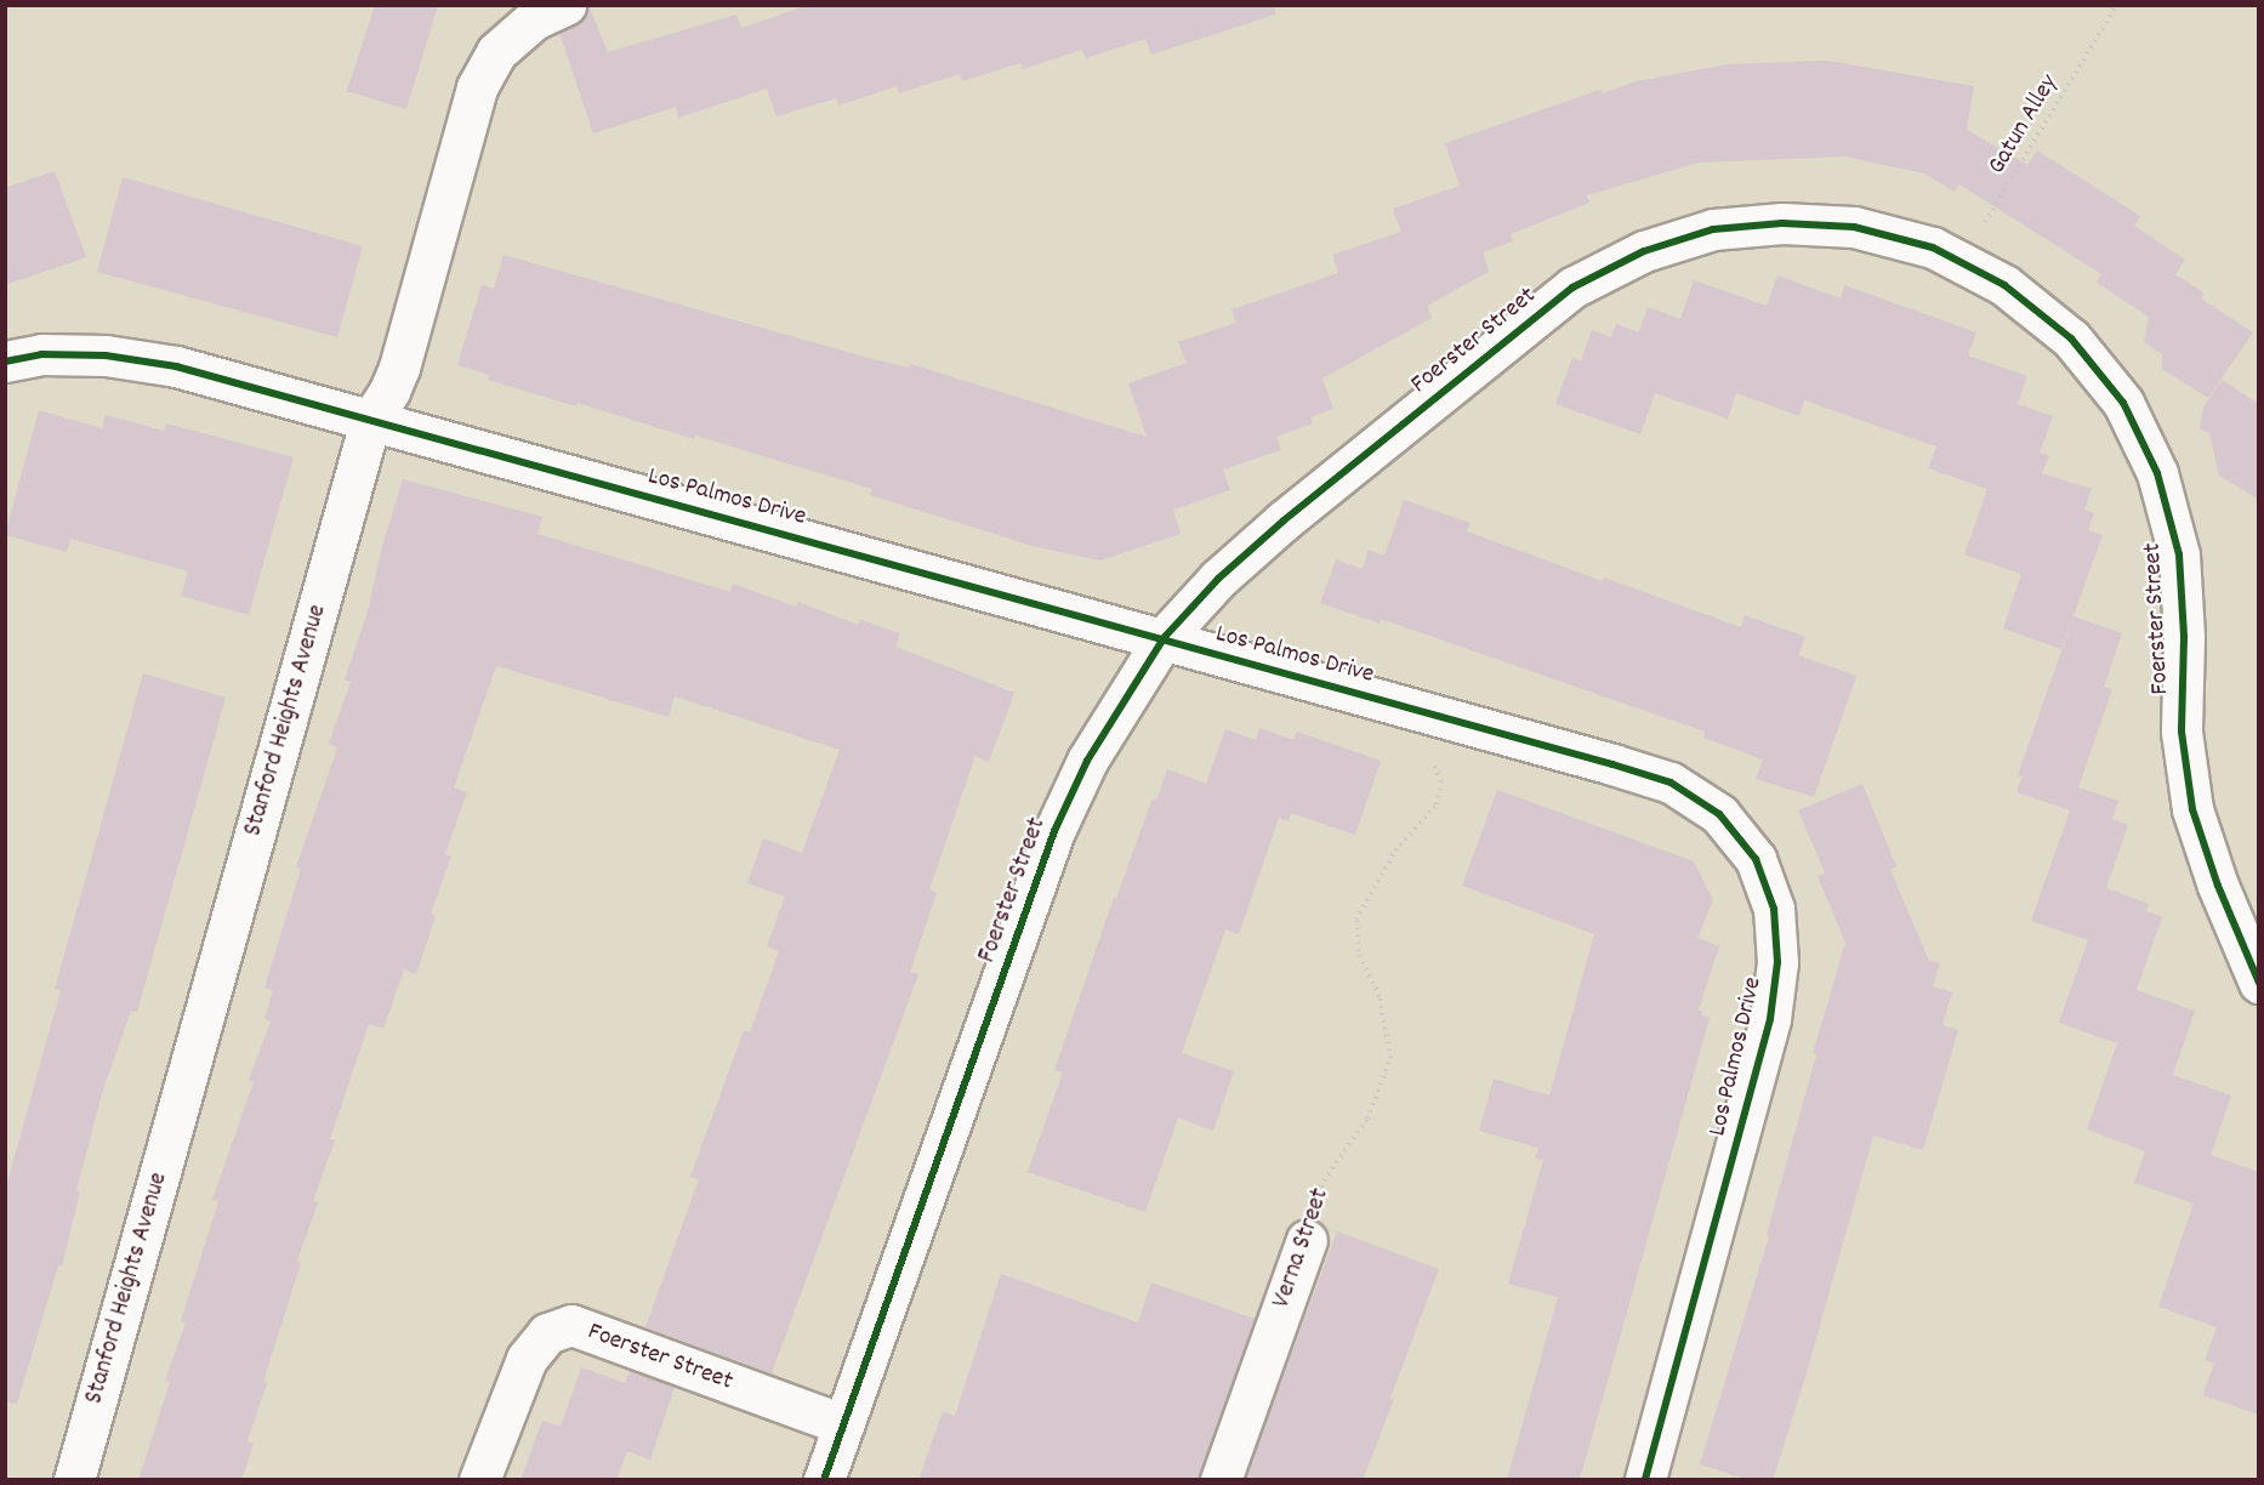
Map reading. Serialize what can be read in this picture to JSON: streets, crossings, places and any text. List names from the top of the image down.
{
  "streets": {
    "street": [
      "Foerster Street",
      "Los Palmos Drive",
      "Stanford Heights Avenue",
      "Verna Street"
    ],
    "path": ["Gatun Alley"]
  },
  "crossings": [
    ["Gatun Alley", "Foerster Street"],
    ["Foerster Street", "Los Palmos Drive"],
    ["Los Palmos Drive", "Stanford Heights Avenue"],
    ["Los Palmos Drive", "Verna Street"]
  ]
}
